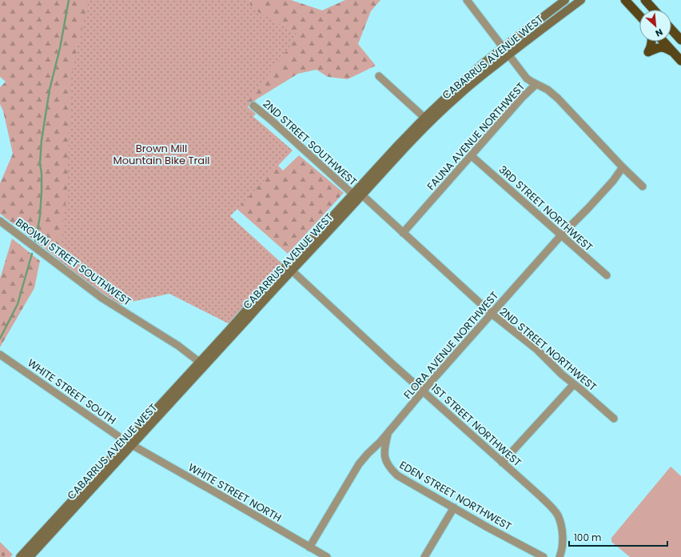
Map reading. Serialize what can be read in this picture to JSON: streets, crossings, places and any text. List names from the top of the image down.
{
  "streets": {
    "main road": ["CABARRUS AVENUE WEST"],
    "street": [
      "FAUNA AVENUE NORTHWEST",
      "2ND STREET SOUTHWEST",
      "3RD STREET NORTHWEST",
      "BROWN STREET SOUTHWEST",
      "FLORA AVENUE NORTHWEST",
      "2ND STREET NORTHWEST",
      "WHITE STREET SOUTH",
      "1ST STREET NORTHWEST",
      "WHITE STREET NORTH",
      "EDEN STREET NORTHWEST"
    ]
  },
  "crossings": [
    ["CABARRUS AVENUE WEST", "FAUNA AVENUE NORTHWEST"],
    ["CABARRUS AVENUE WEST", "2ND STREET SOUTHWEST"],
    ["CABARRUS AVENUE WEST", "BROWN STREET SOUTHWEST"],
    ["CABARRUS AVENUE WEST", "2ND STREET NORTHWEST"],
    ["CABARRUS AVENUE WEST", "WHITE STREET SOUTH"],
    ["CABARRUS AVENUE WEST", "1ST STREET NORTHWEST"],
    ["CABARRUS AVENUE WEST", "WHITE STREET NORTH"],
    ["FAUNA AVENUE NORTHWEST", "3RD STREET NORTHWEST"],
    ["FAUNA AVENUE NORTHWEST", "2ND STREET NORTHWEST"],
    ["2ND STREET SOUTHWEST", "2ND STREET NORTHWEST"],
    ["3RD STREET NORTHWEST", "FLORA AVENUE NORTHWEST"],
    ["FLORA AVENUE NORTHWEST", "2ND STREET NORTHWEST"],
    ["FLORA AVENUE NORTHWEST", "1ST STREET NORTHWEST"],
    ["FLORA AVENUE NORTHWEST", "WHITE STREET NORTH"],
    ["FLORA AVENUE NORTHWEST", "EDEN STREET NORTHWEST"],
    ["WHITE STREET SOUTH", "WHITE STREET NORTH"]
  ],
  "parks": ["Brown Mill Mountain Bike Trail"],
  "scale_bar": "100 m",
  "north": "bottom right"
}
